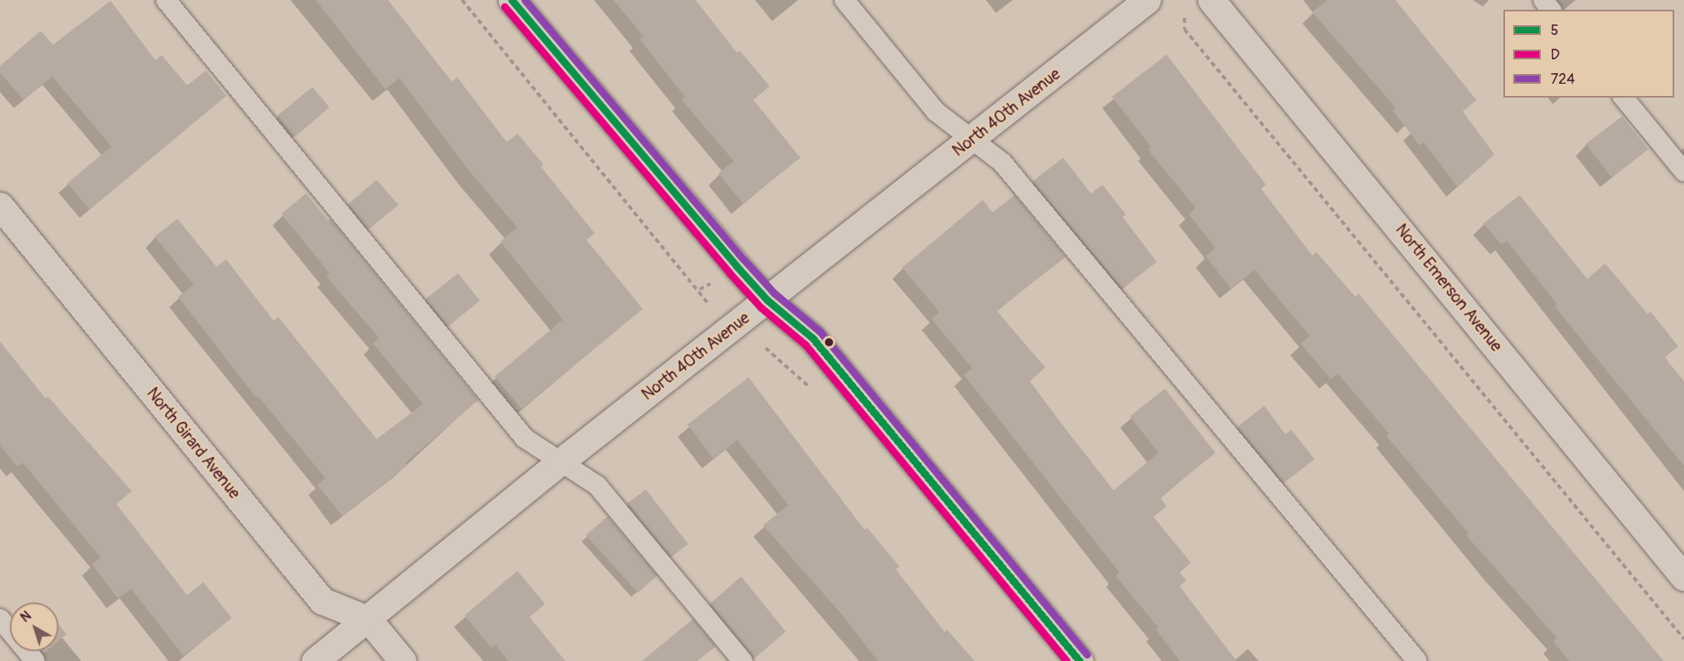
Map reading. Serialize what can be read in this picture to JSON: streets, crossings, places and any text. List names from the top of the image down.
{
  "streets": {
    "street": ["North 40th Avenue", "North Emerson Avenue", "North Girard Avenue"]
  },
  "crossings": [
    ["North 40th Avenue", "North Girard Avenue"]
  ],
  "lines": ["transit line 5", "transit line 724", "transit line D"],
  "legend": ["5", "D", "724"],
  "north": "top left"
}
